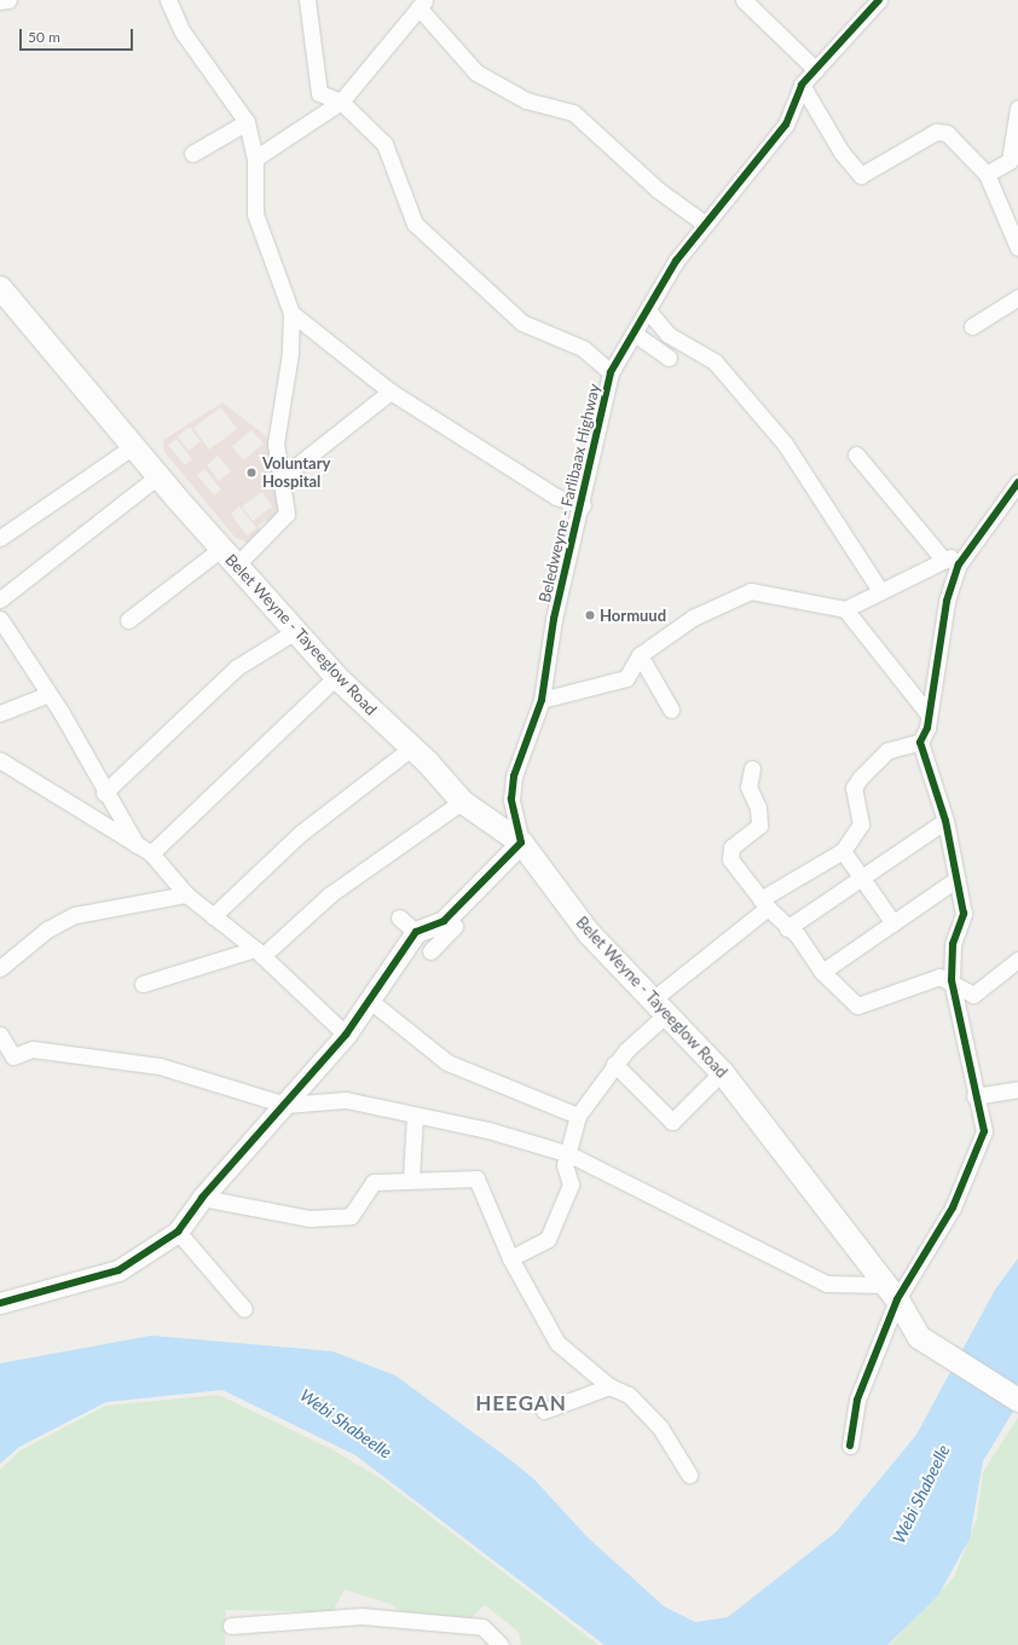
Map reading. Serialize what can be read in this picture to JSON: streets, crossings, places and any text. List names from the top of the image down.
{
  "streets": {
    "main road": ["Belet Weyne - Tayeeglow Road"],
    "street": ["Beledweyne - Farlibaax Highway"]
  },
  "crossings": [
    ["Beledweyne - Farlibaax Highway", "Belet Weyne - Tayeeglow Road"]
  ],
  "districts": ["HEEGAN"],
  "water": ["Webi Shabeelle"],
  "places": ["Voluntary Hospital", "Hormuud"],
  "scale_bar": "50 m"
}
